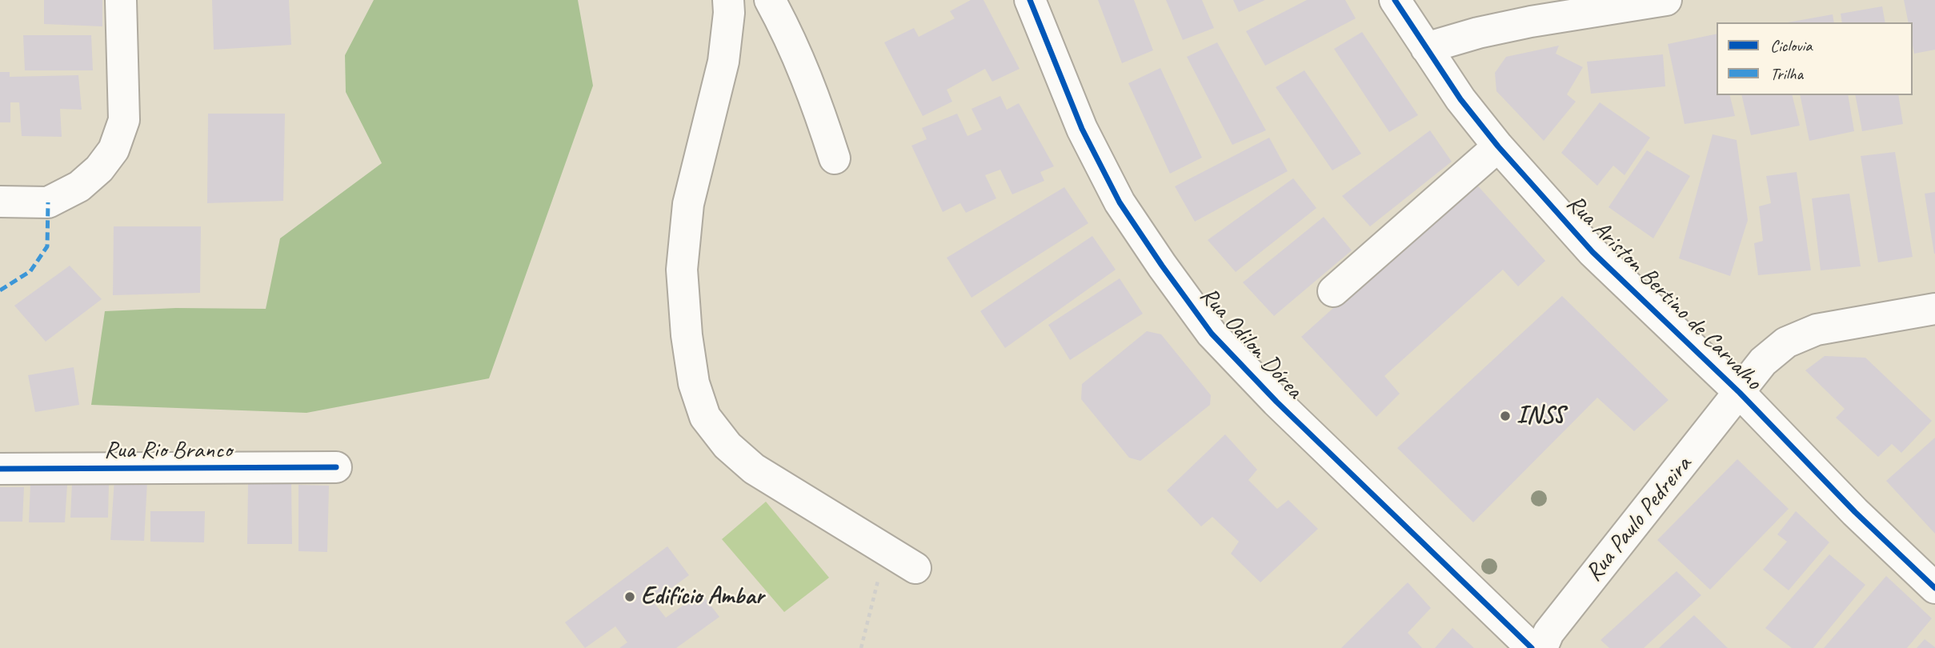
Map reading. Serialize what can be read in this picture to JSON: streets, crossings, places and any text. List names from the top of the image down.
{
  "streets": {
    "street": [
      "Rua Ariston Bertino de Carvalho",
      "Rua Odilon Dórea",
      "Rua Rio Branco",
      "Rua Paulo Pedreira"
    ]
  },
  "crossings": [
    ["Rua Ariston Bertino de Carvalho", "Rua Paulo Pedreira"]
  ],
  "places": ["INSS", "Edifício Ambar"],
  "legend": ["Ciclovia", "Trilha"]
}
